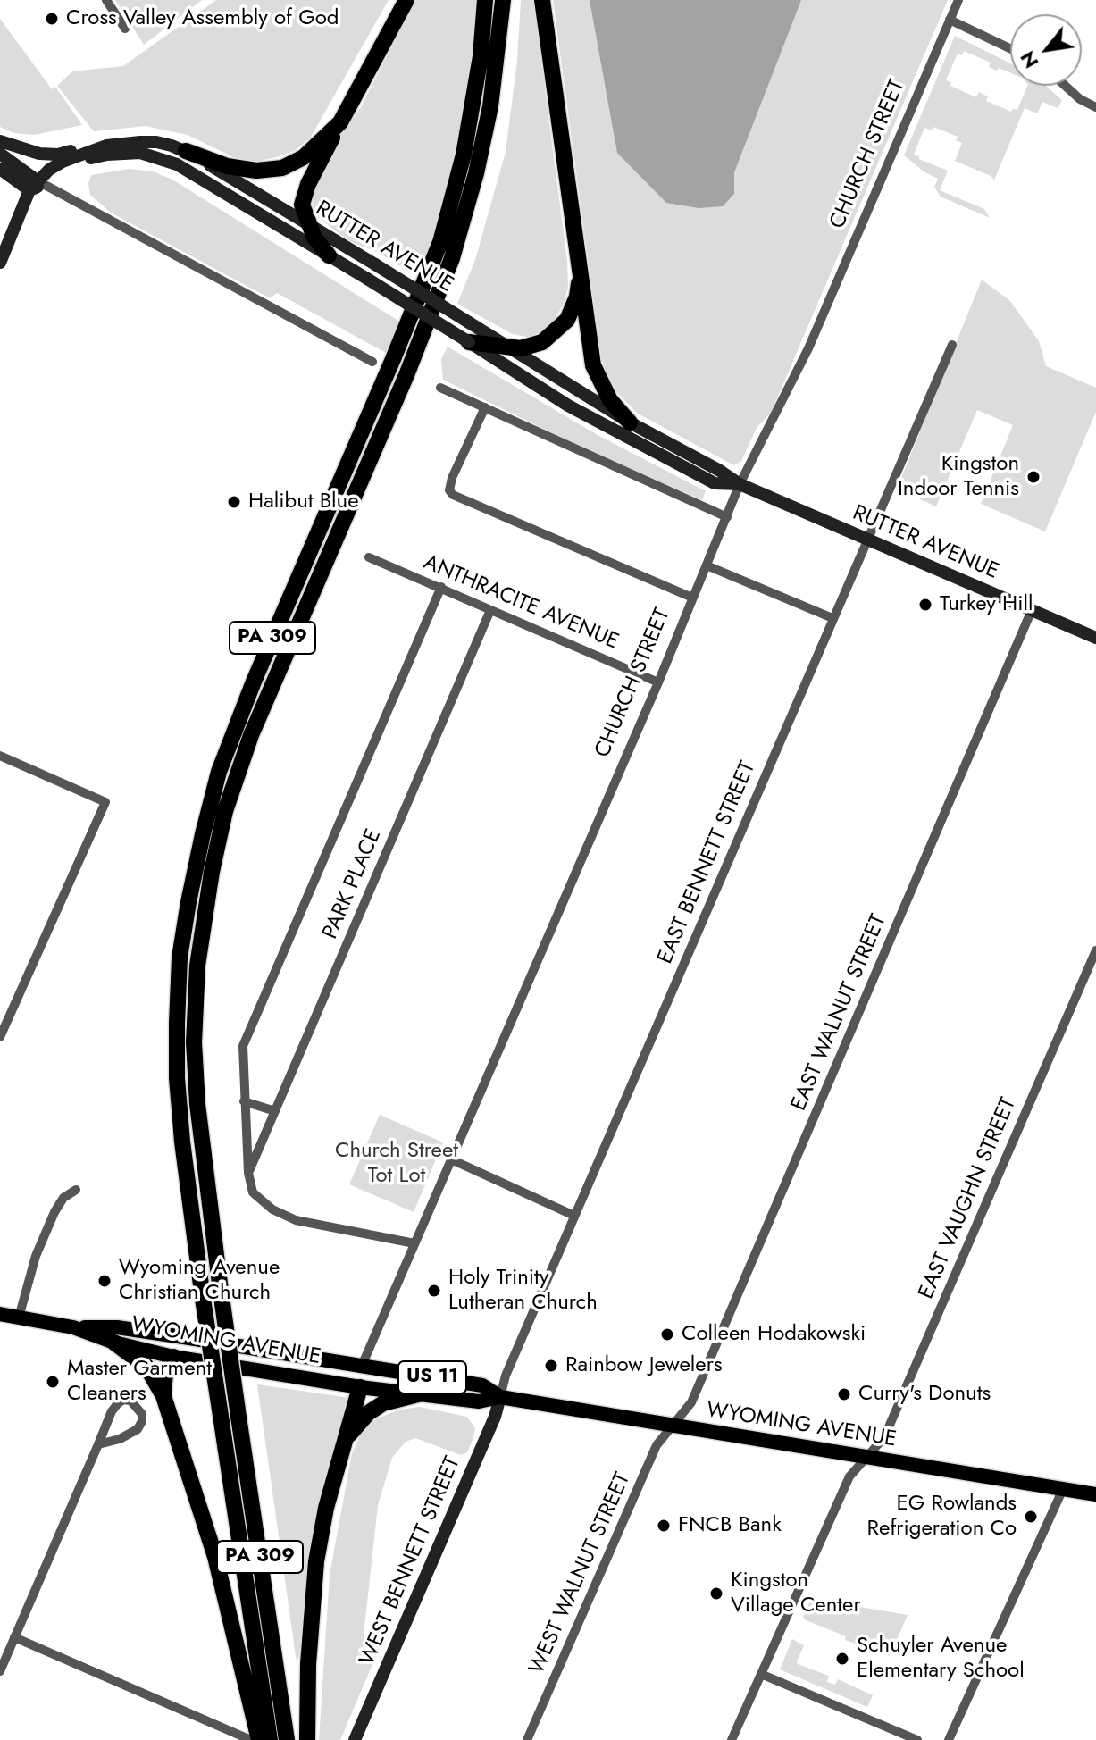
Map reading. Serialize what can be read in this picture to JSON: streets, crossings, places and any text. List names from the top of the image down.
{
  "streets": {
    "highway": ["PA 309"],
    "main road": [
      "CHURCH STREET",
      "RUTTER AVENUE",
      "WYOMING AVENUE",
      "US 11",
      "WEST BENNETT STREET"
    ],
    "street": [
      "ANTHRACITE AVENUE",
      "EAST BENNETT STREET",
      "PARK PLACE",
      "EAST WALNUT STREET",
      "EAST VAUGHN STREET",
      "WEST WALNUT STREET"
    ]
  },
  "crossings": [
    ["CHURCH STREET", "RUTTER AVENUE"],
    ["CHURCH STREET", "ANTHRACITE AVENUE"],
    ["CHURCH STREET", "WYOMING AVENUE"],
    ["RUTTER AVENUE", "EAST BENNETT STREET"],
    ["RUTTER AVENUE", "EAST WALNUT STREET"],
    ["ANTHRACITE AVENUE", "PARK PLACE"],
    ["EAST BENNETT STREET", "WYOMING AVENUE"],
    ["EAST BENNETT STREET", "WEST BENNETT STREET"],
    ["EAST WALNUT STREET", "WYOMING AVENUE"],
    ["EAST WALNUT STREET", "WEST WALNUT STREET"],
    ["EAST VAUGHN STREET", "WYOMING AVENUE"],
    ["WYOMING AVENUE", "WEST BENNETT STREET"],
    ["WYOMING AVENUE", "WEST WALNUT STREET"]
  ],
  "parks": ["Church Street Tot Lot"],
  "places": [
    "Cross Valley Assembly of God",
    "Kingston Indoor Tennis",
    "Halibut Blue",
    "Turkey Hill",
    "Wyoming Avenue Christian Church",
    "Holy Trinity Lutheran Church",
    "Colleen Hodakowski",
    "Rainbow Jewelers",
    "Master Garment Cleaners",
    "Curry's Donuts",
    "EG Rowlands Refrigeration Co",
    "FNCB Bank",
    "Kingston Village Center",
    "Schuyler Avenue Elementary School"
  ],
  "north": "bottom left"
}
